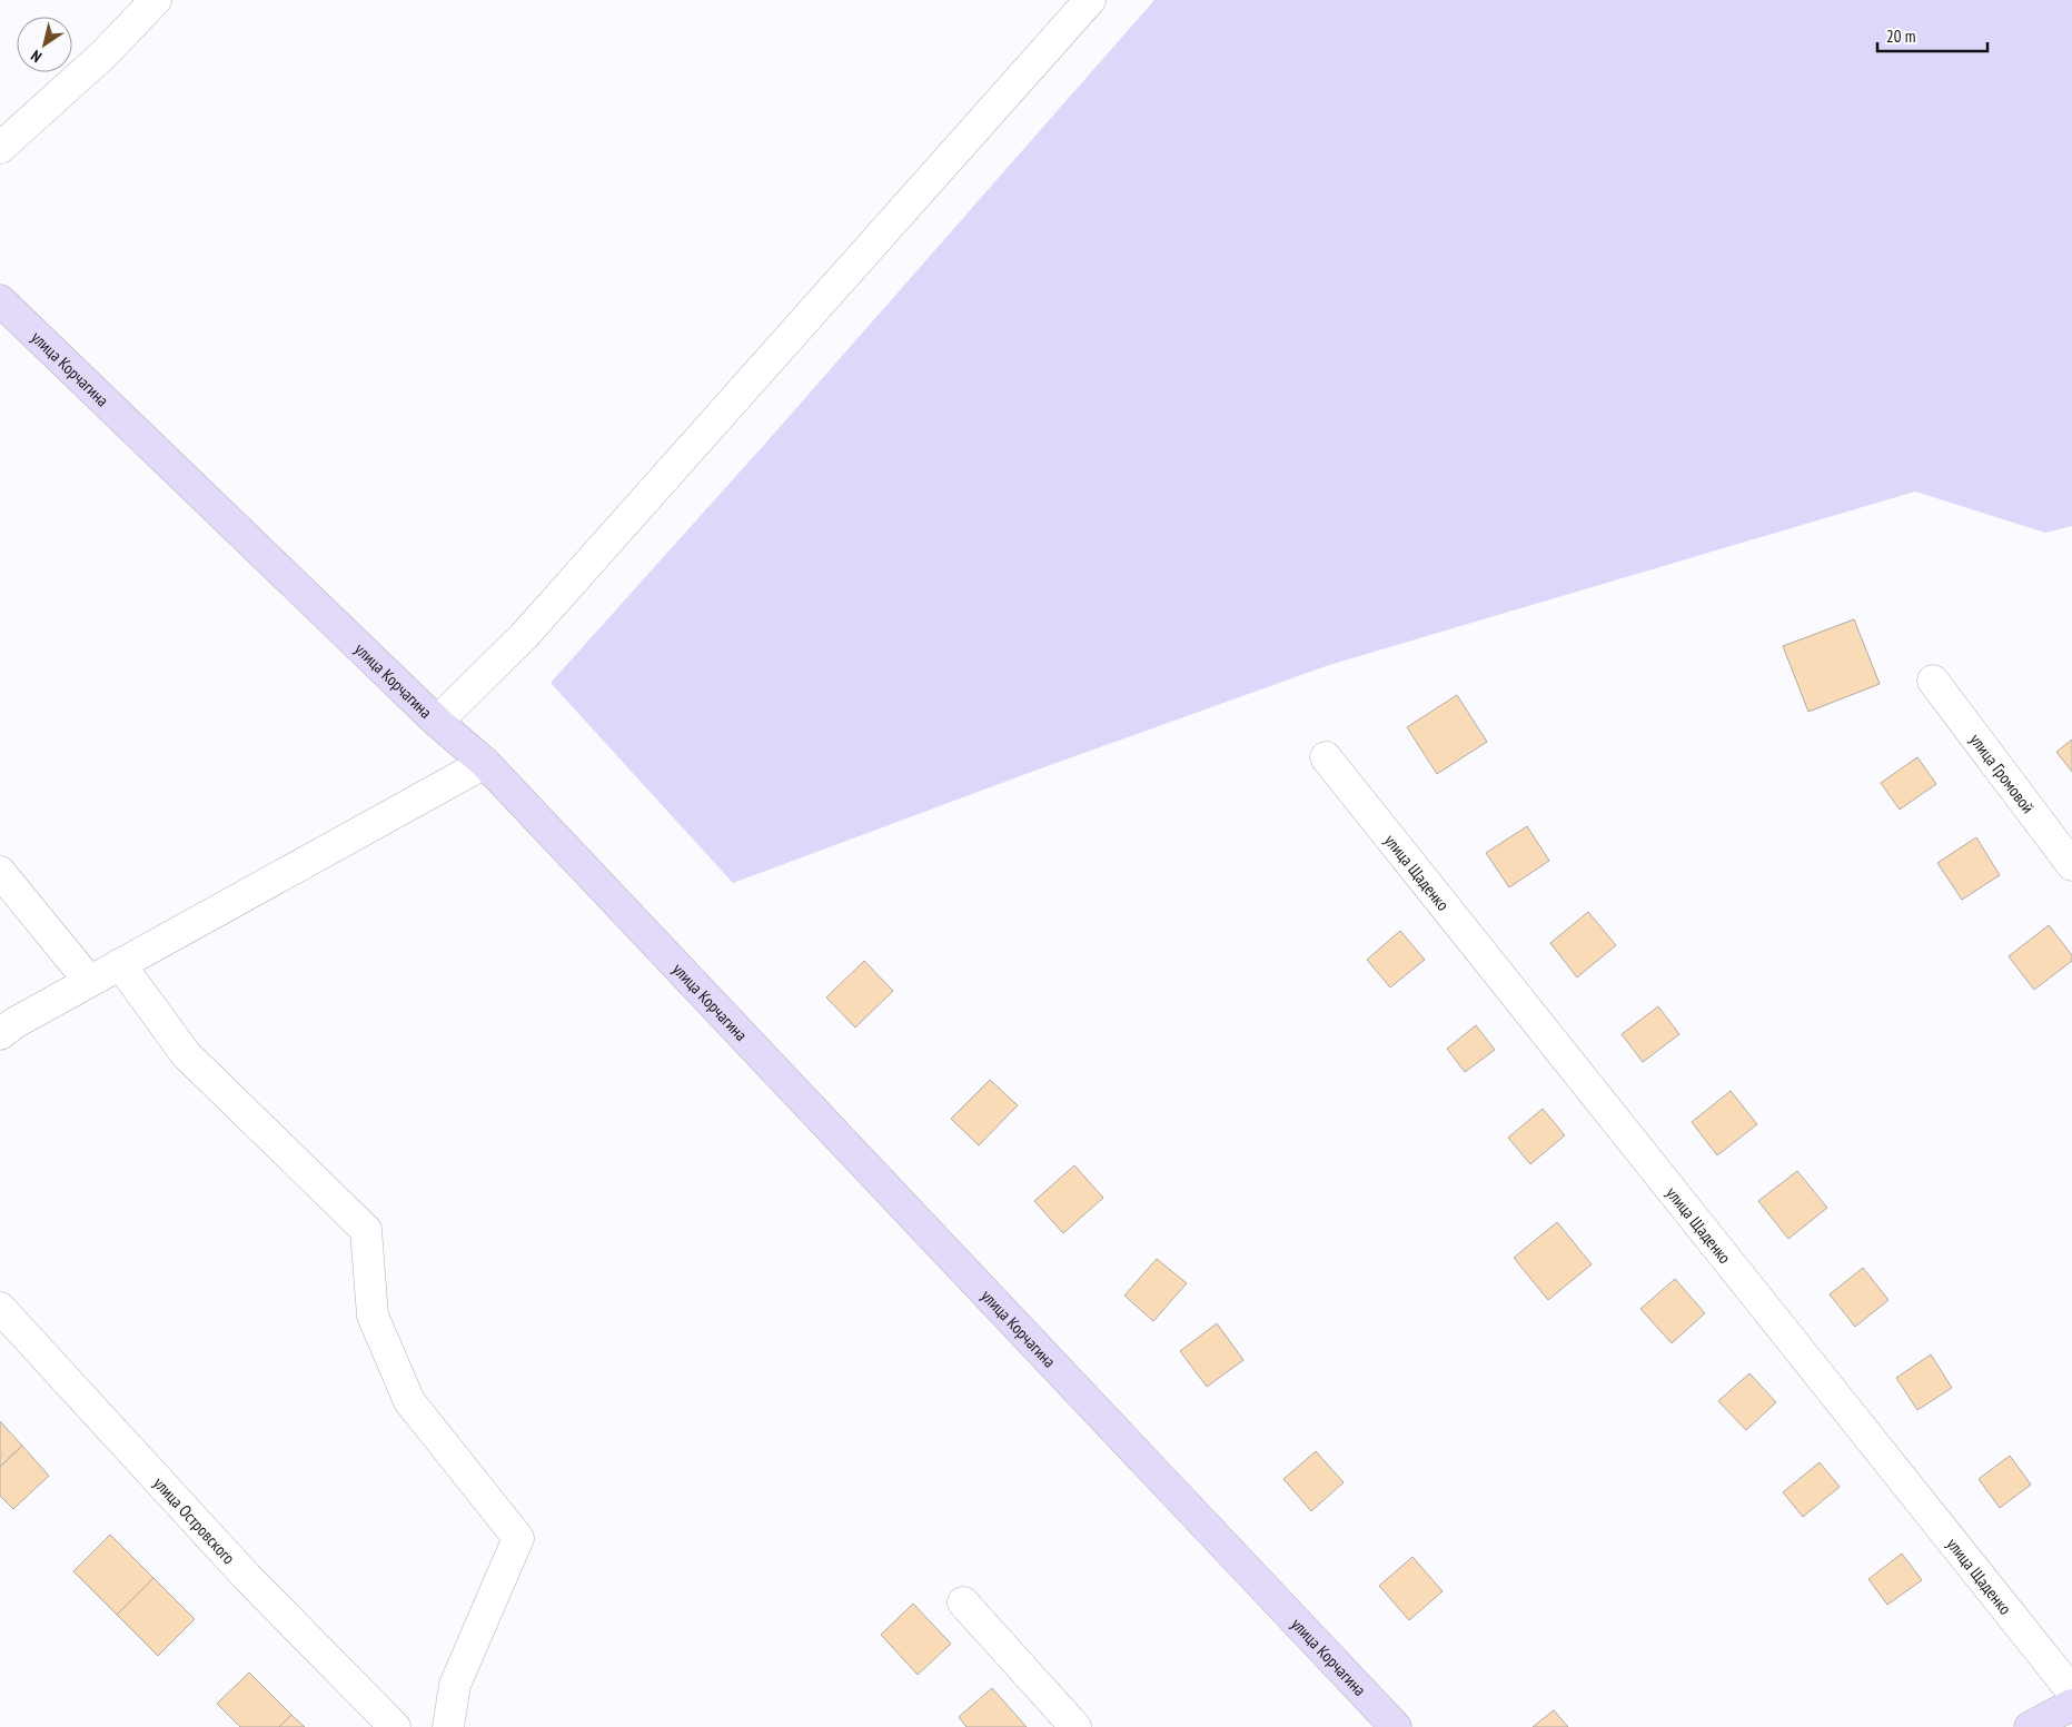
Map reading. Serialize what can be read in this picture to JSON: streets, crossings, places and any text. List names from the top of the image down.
{
  "streets": {
    "street": [
      "улица Корчагина",
      "улица Громовой",
      "улица Щаденко",
      "улица Островского"
    ]
  },
  "scale_bar": "20 m",
  "north": "bottom left"
}
